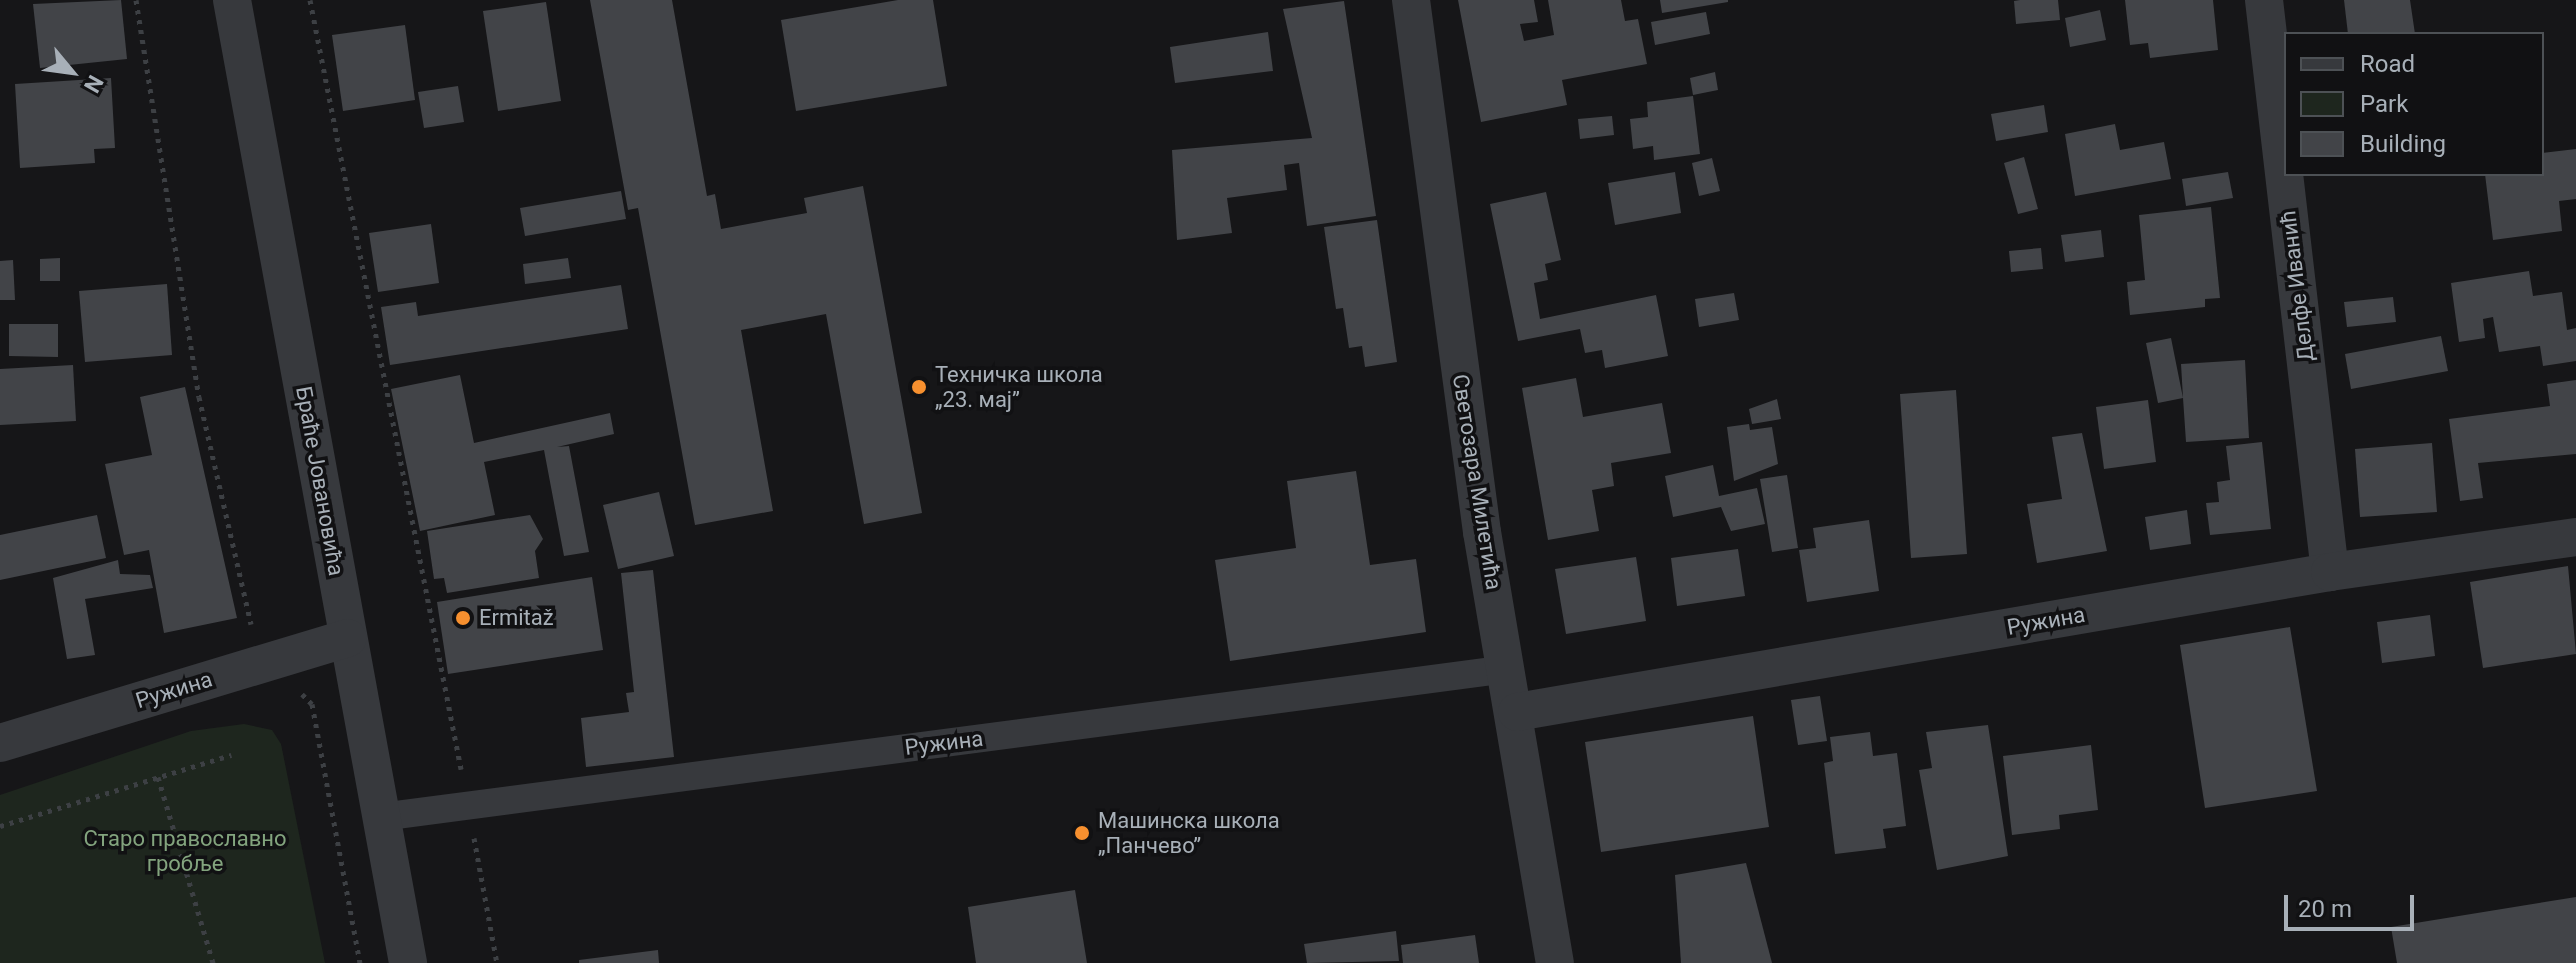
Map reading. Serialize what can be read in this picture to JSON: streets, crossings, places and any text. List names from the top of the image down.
{
  "streets": {
    "street": [
      "Делфе Иванић",
      "Браће Јовановића",
      "Светозара Милетића",
      "Ружина"
    ]
  },
  "crossings": [
    ["Делфе Иванић", "Ружина"],
    ["Браће Јовановића", "Ружина"],
    ["Светозара Милетића", "Ружина"]
  ],
  "parks": ["Старо православно гробље"],
  "places": ["Техничка школа „23. мај”", "Ermitaž", "Машинска школа „Панчево”"],
  "legend": ["Road", "Park", "Building"],
  "scale_bar": "20 m",
  "north": "bottom right"
}
